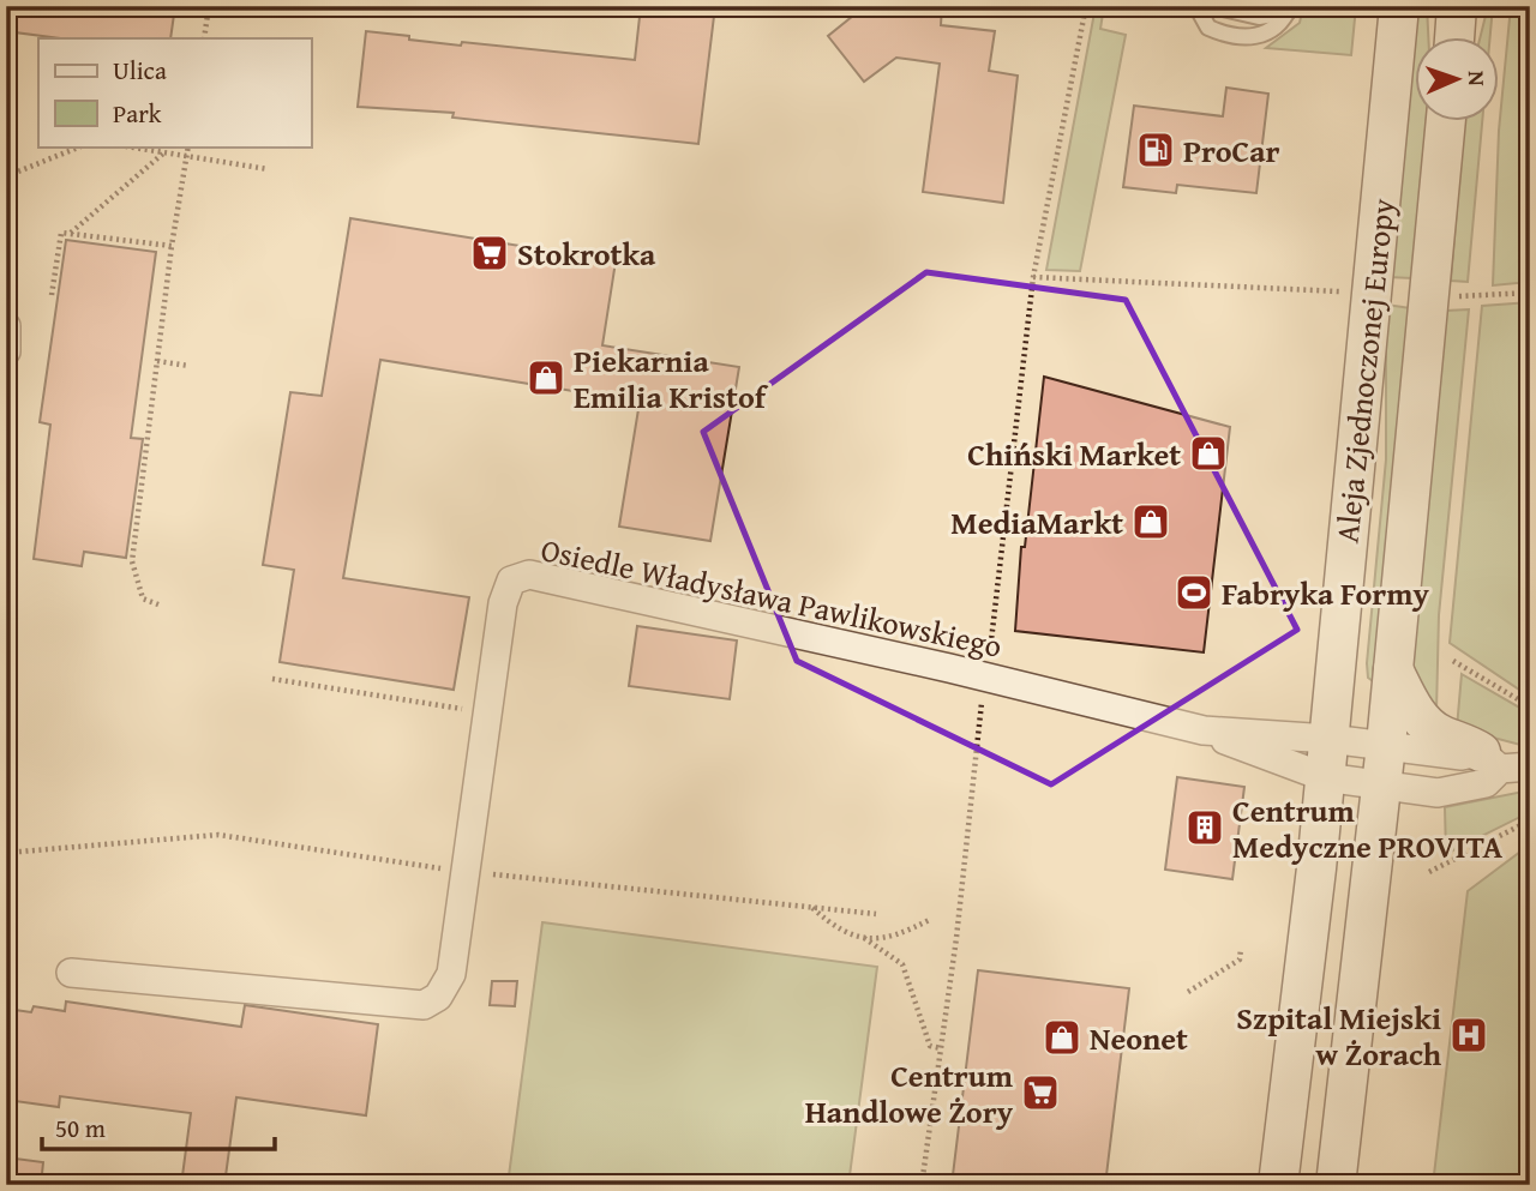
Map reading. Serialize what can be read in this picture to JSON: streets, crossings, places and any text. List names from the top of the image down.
{
  "streets": {
    "main road": ["Aleja Zjednoczonej Europy"],
    "street": ["Osiedle Władysława Pawlikowskiego"]
  },
  "crossings": [
    ["Aleja Zjednoczonej Europy", "Osiedle Władysława Pawlikowskiego"]
  ],
  "places": {
    "fuel station": ["ProCar"],
    "supermarket": ["Stokrotka", "Centrum Handlowe Żory"],
    "shop": [
      "Piekarnia Emilia Kristof",
      "Chiński Market",
      "MediaMarkt",
      "Neonet"
    ],
    "sports": ["Fabryka Formy"],
    "building": ["Centrum Medyczne PROVITA"],
    "hospital": ["Szpital Miejski w Żorach"]
  },
  "legend": ["Ulica", "Park"],
  "scale_bar": "50 m",
  "north": "right"
}
